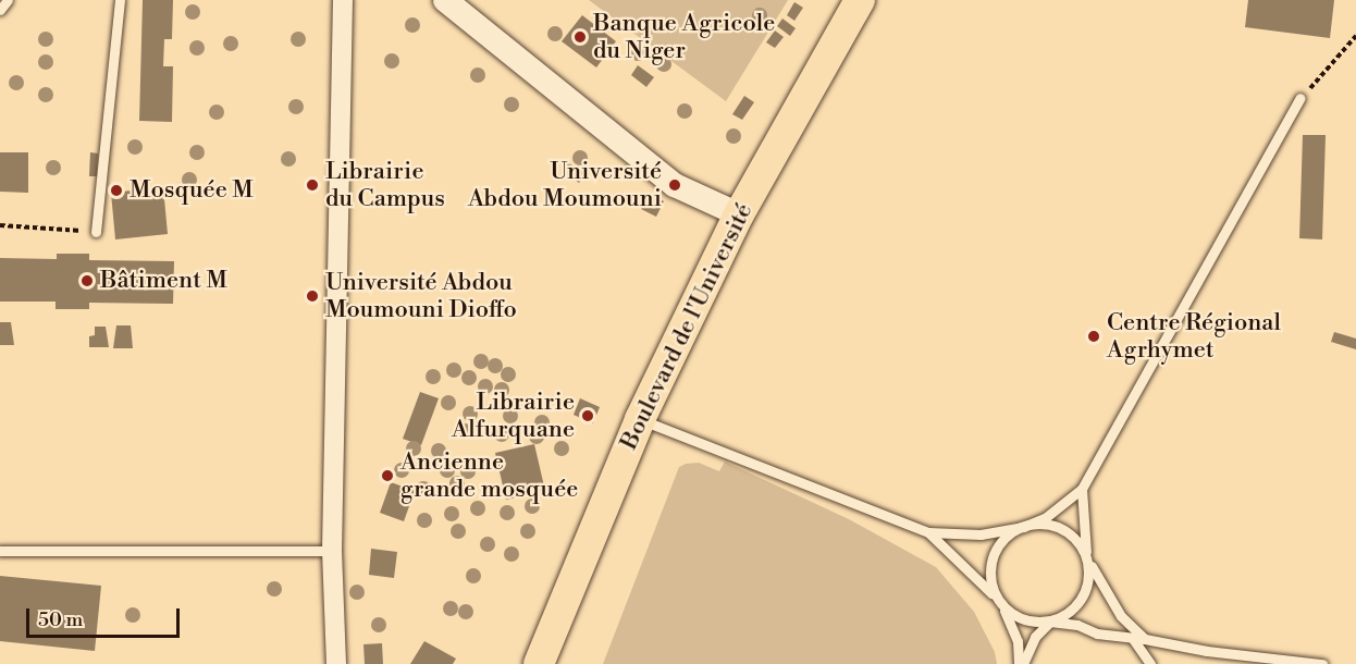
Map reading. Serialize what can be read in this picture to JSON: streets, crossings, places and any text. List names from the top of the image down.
{
  "streets": {
    "main road": ["Boulevard de l'Université"]
  },
  "places": [
    "Banque Agricole du Niger",
    "Librairie du Campus",
    "Université Abdou Moumouni",
    "Mosquée M",
    "Bâtiment M",
    "Université Abdou Moumouni Dioffo",
    "Centre Régional Agrhymet",
    "Librairie Alfurquane",
    "Ancienne grande mosquée"
  ],
  "scale_bar": "50 m"
}
